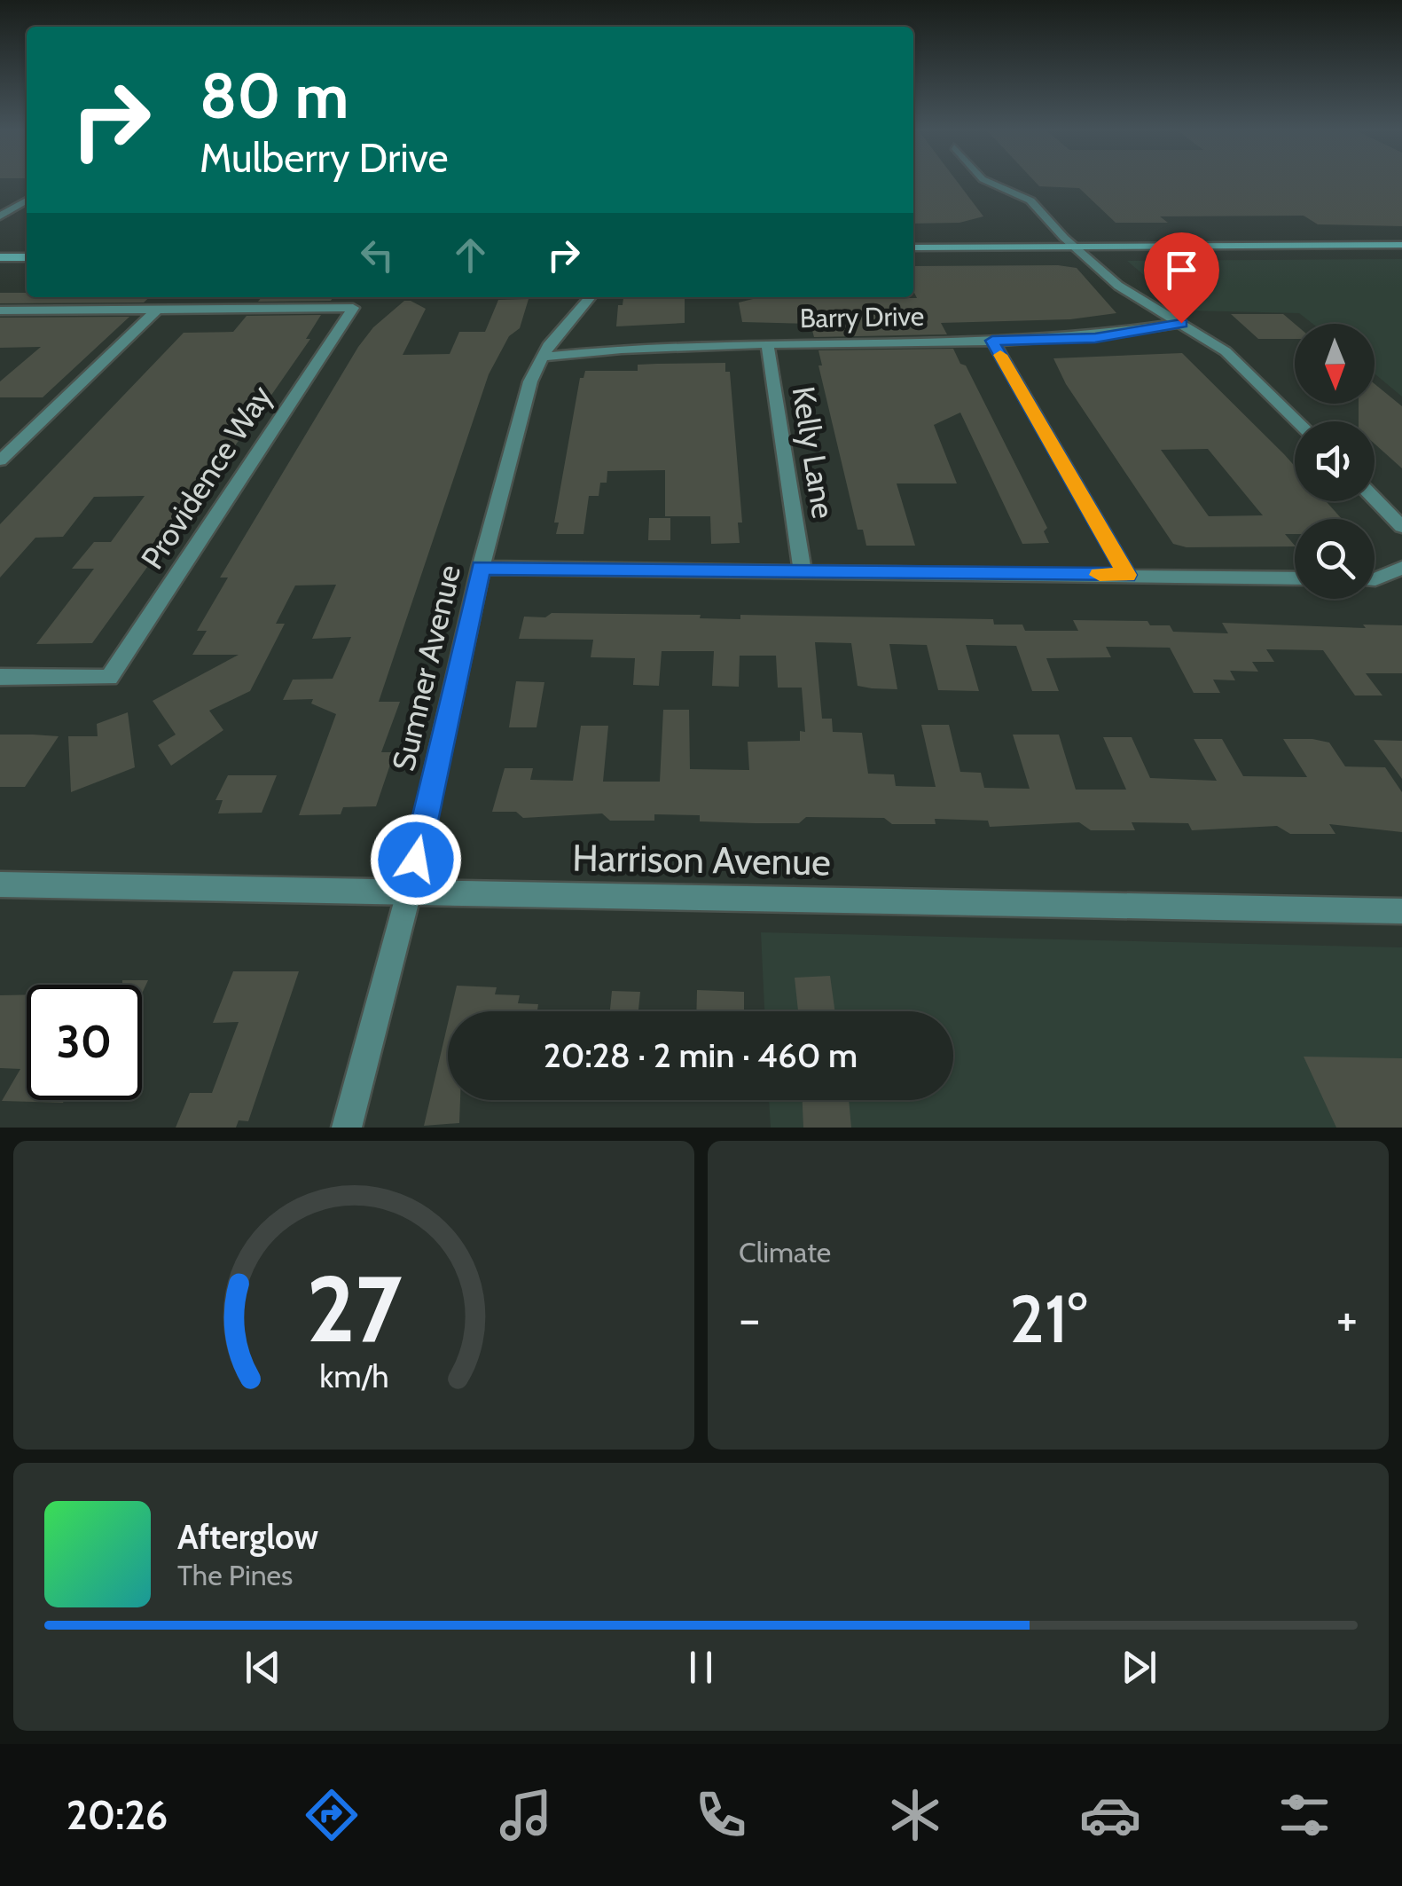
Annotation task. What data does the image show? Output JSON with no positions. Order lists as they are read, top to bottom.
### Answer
{
  "streets": {
    "street": [
      "Barry Drive",
      "Kelly Lane",
      "Providence Way",
      "Sumner Avenue",
      "Harrison Avenue"
    ]
  },
  "crossings": [
    ["Barry Drive", "Kelly Lane"],
    ["Barry Drive", "Sumner Avenue"],
    ["Sumner Avenue", "Harrison Avenue"]
  ],
  "north": "bottom",
  "page": {
    "turn": ["80 m", "Mulberry Drive"],
    "limit": "30",
    "trip": "20:28 · 2 min · 460 m",
    "tile": "Climate",
    "heat": ["−", "21°", "+"],
    "song": ["Afterglow", "The Pines"],
    "tabs": "20:26",
    "gauge": ["27", "km/h"]
  }
}
